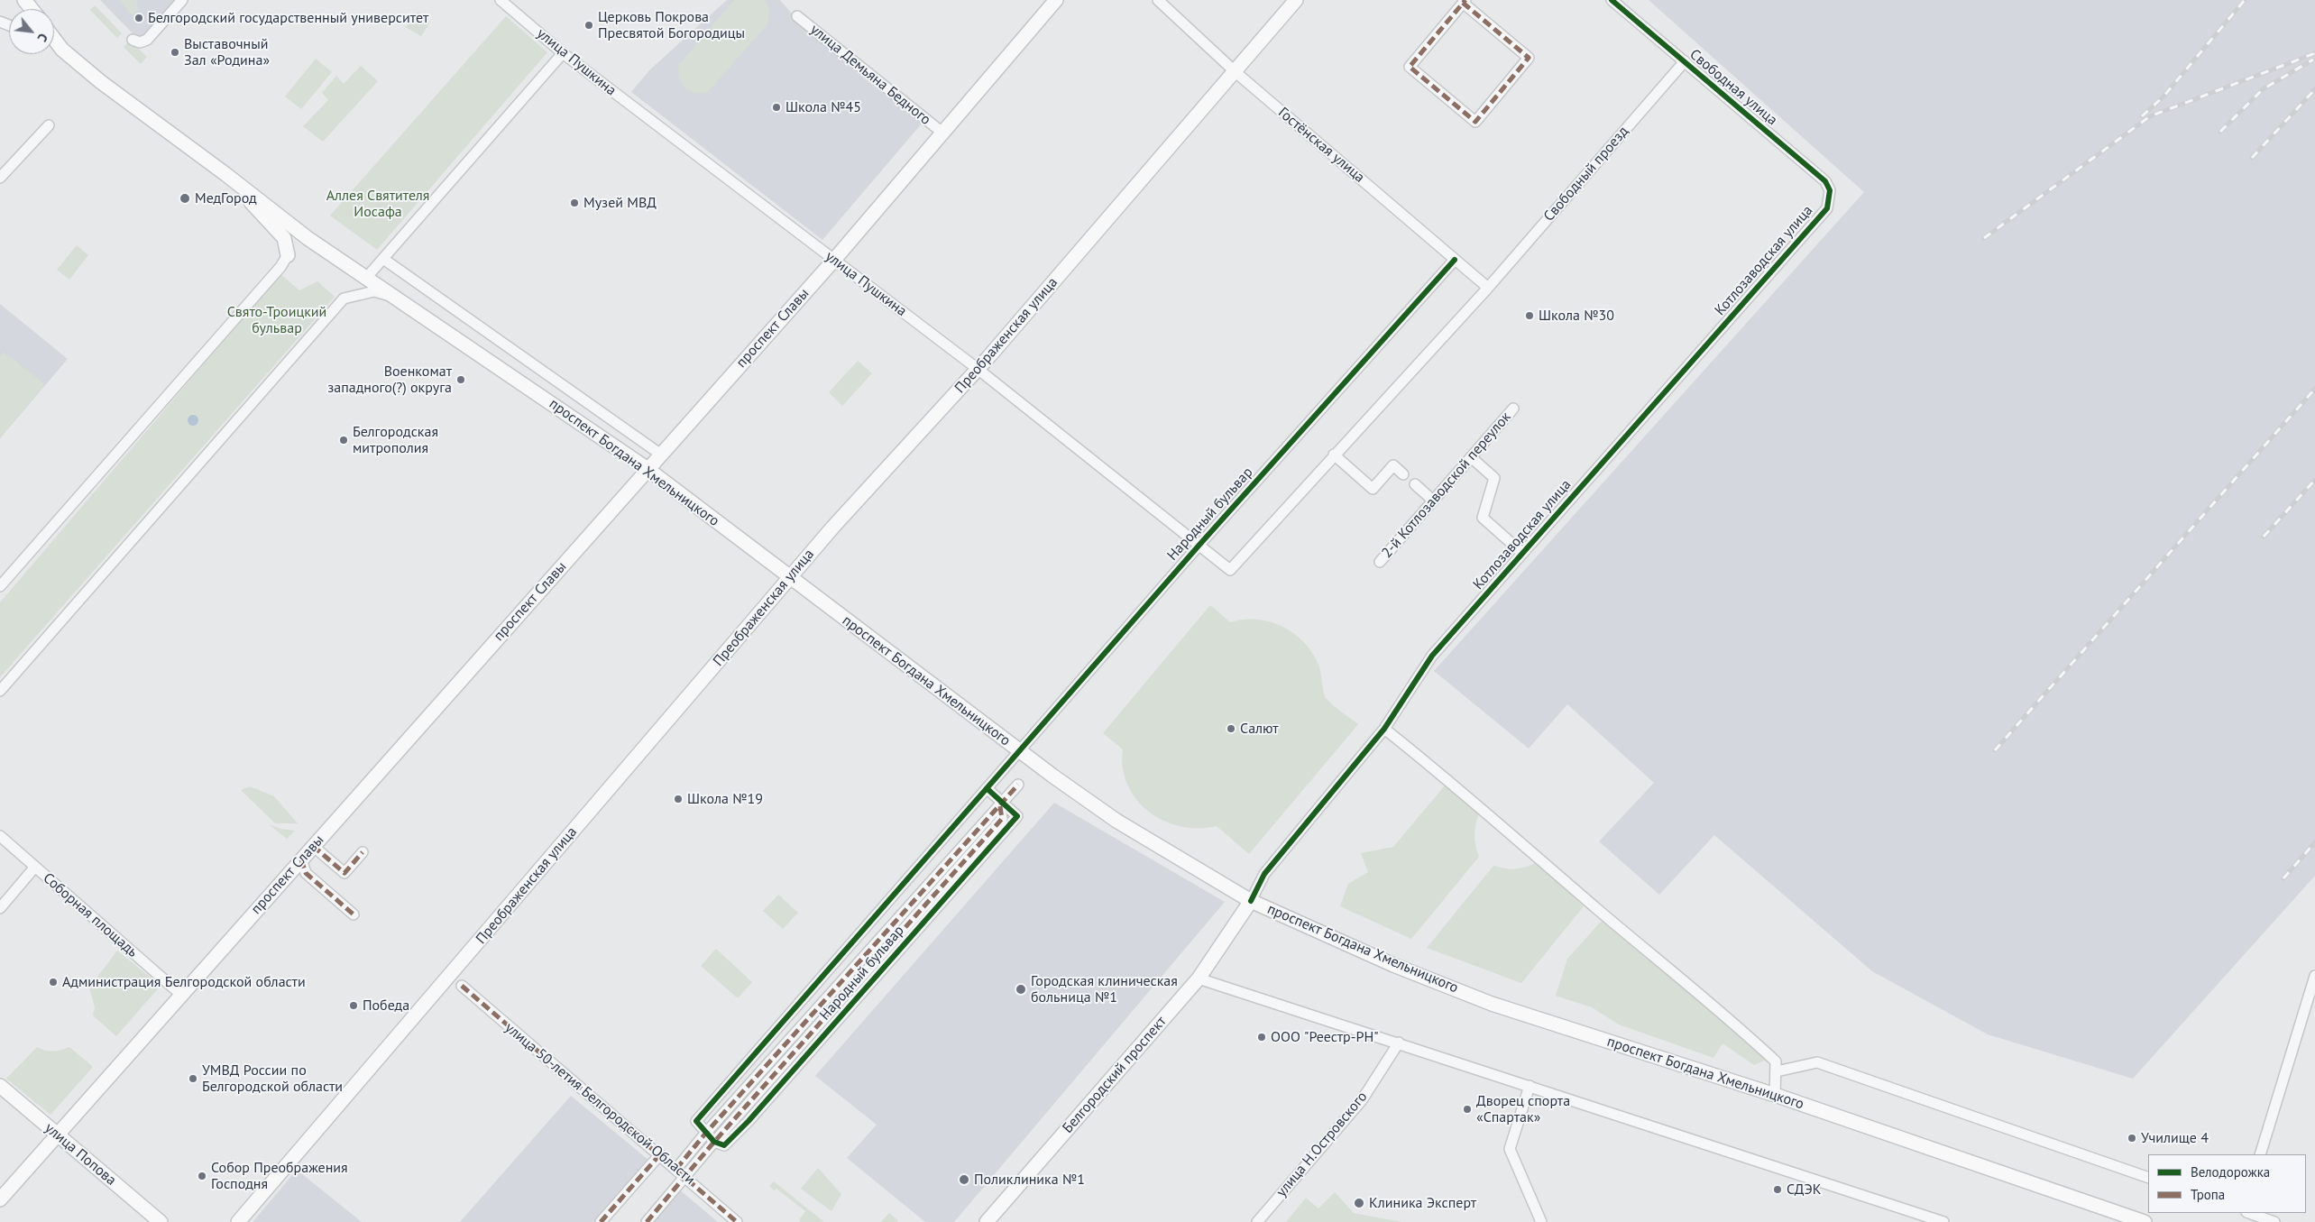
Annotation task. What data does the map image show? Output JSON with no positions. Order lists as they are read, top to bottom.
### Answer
{
  "streets": {
    "main road": [
      "проспект Славы",
      "Преображенская улица",
      "проспект Богдана Хмельницкого",
      "Белгородский проспект",
      "улица Попова"
    ],
    "street": [
      "улица Пушкина",
      "улица Демьяна Бедного",
      "Свободная улица",
      "Гостёнская улица",
      "Свободный проезд",
      "Котлозаводская улица",
      "2-й Котлозаводской переулок",
      "Народный бульвар",
      "Соборная площадь",
      "улица 50-летия Белгородской Области",
      "улица Н.Островского"
    ]
  },
  "crossings": [
    ["улица Пушкина", "проспект Славы"],
    ["улица Пушкина", "Преображенская улица"],
    ["улица Пушкина", "Народный бульвар"],
    ["улица Демьяна Бедного", "проспект Славы"],
    ["Свободная улица", "Свободный проезд"],
    ["Свободная улица", "Котлозаводская улица"],
    ["Гостёнская улица", "Свободный проезд"],
    ["Гостёнская улица", "Преображенская улица"],
    ["Гостёнская улица", "Народный бульвар"],
    ["Котлозаводская улица", "проспект Богдана Хмельницкого"],
    ["Котлозаводская улица", "Белгородский проспект"],
    ["проспект Славы", "проспект Богдана Хмельницкого"],
    ["проспект Славы", "Соборная площадь"],
    ["проспект Славы", "улица Попова"],
    ["Преображенская улица", "проспект Богдана Хмельницкого"],
    ["проспект Богдана Хмельницкого", "Народный бульвар"],
    ["проспект Богдана Хмельницкого", "Белгородский проспект"],
    ["Народный бульвар", "улица 50-летия Белгородской Области"]
  ],
  "parks": ["Аллея Святителя Иосафа", "Свято-Троицкий бульвар"],
  "places": [
    "Белгородский государственный университет",
    "Церковь Покрова Пресвятой Богородицы",
    "Выставочный Зал «Родина»",
    "Школа №45",
    "МедГород",
    "Музей МВД",
    "Школа №30",
    "Военкомат западного(?) округа",
    "Белгородская митрополия",
    "Салют",
    "Школа №19",
    "Администрация Белгородской области",
    "Городская клиническая больница №1",
    "Победа",
    "ООО \"Реестр-РН\"",
    "УМВД России по Белгородской области",
    "Дворец спорта «Спартак»",
    "Училище 4",
    "Собор Преображения Господня",
    "Поликлиника №1",
    "СДЭК",
    "Клиника Эксперт"
  ],
  "legend": ["Велодорожка", "Тропа"],
  "north": "bottom right"
}
